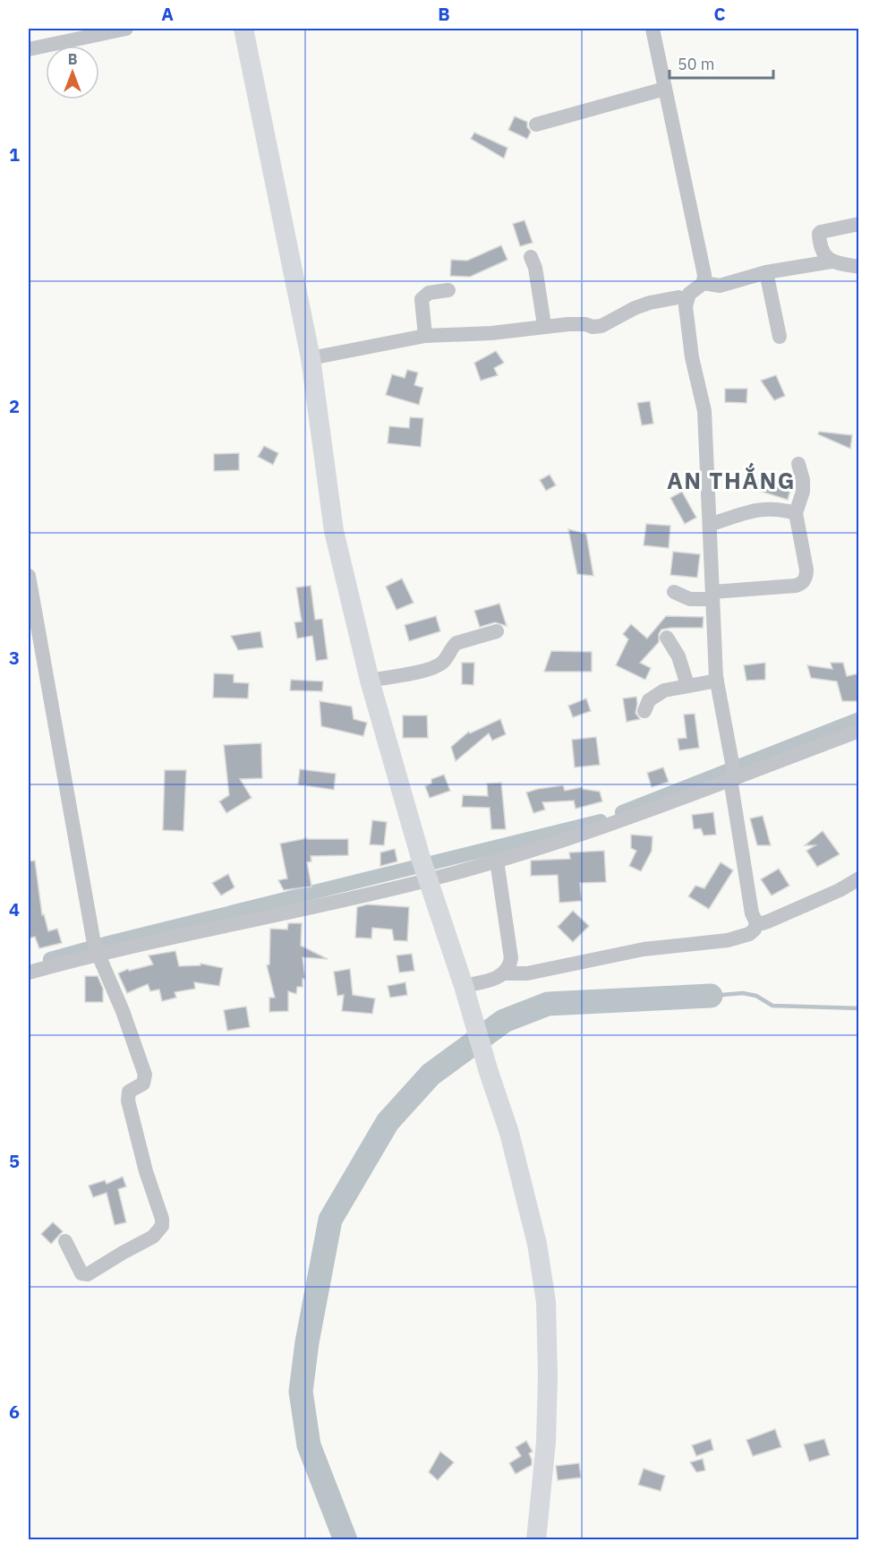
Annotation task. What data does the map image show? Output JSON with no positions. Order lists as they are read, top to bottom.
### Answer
{
  "districts": ["AN THẮNG"],
  "scale_bar": "50 m",
  "north": "top",
  "grid": {
    "columns": ["A", "B", "C"],
    "rows": [
      "1",
      "2",
      "3",
      "4",
      "5",
      "6"
    ]
  }
}
